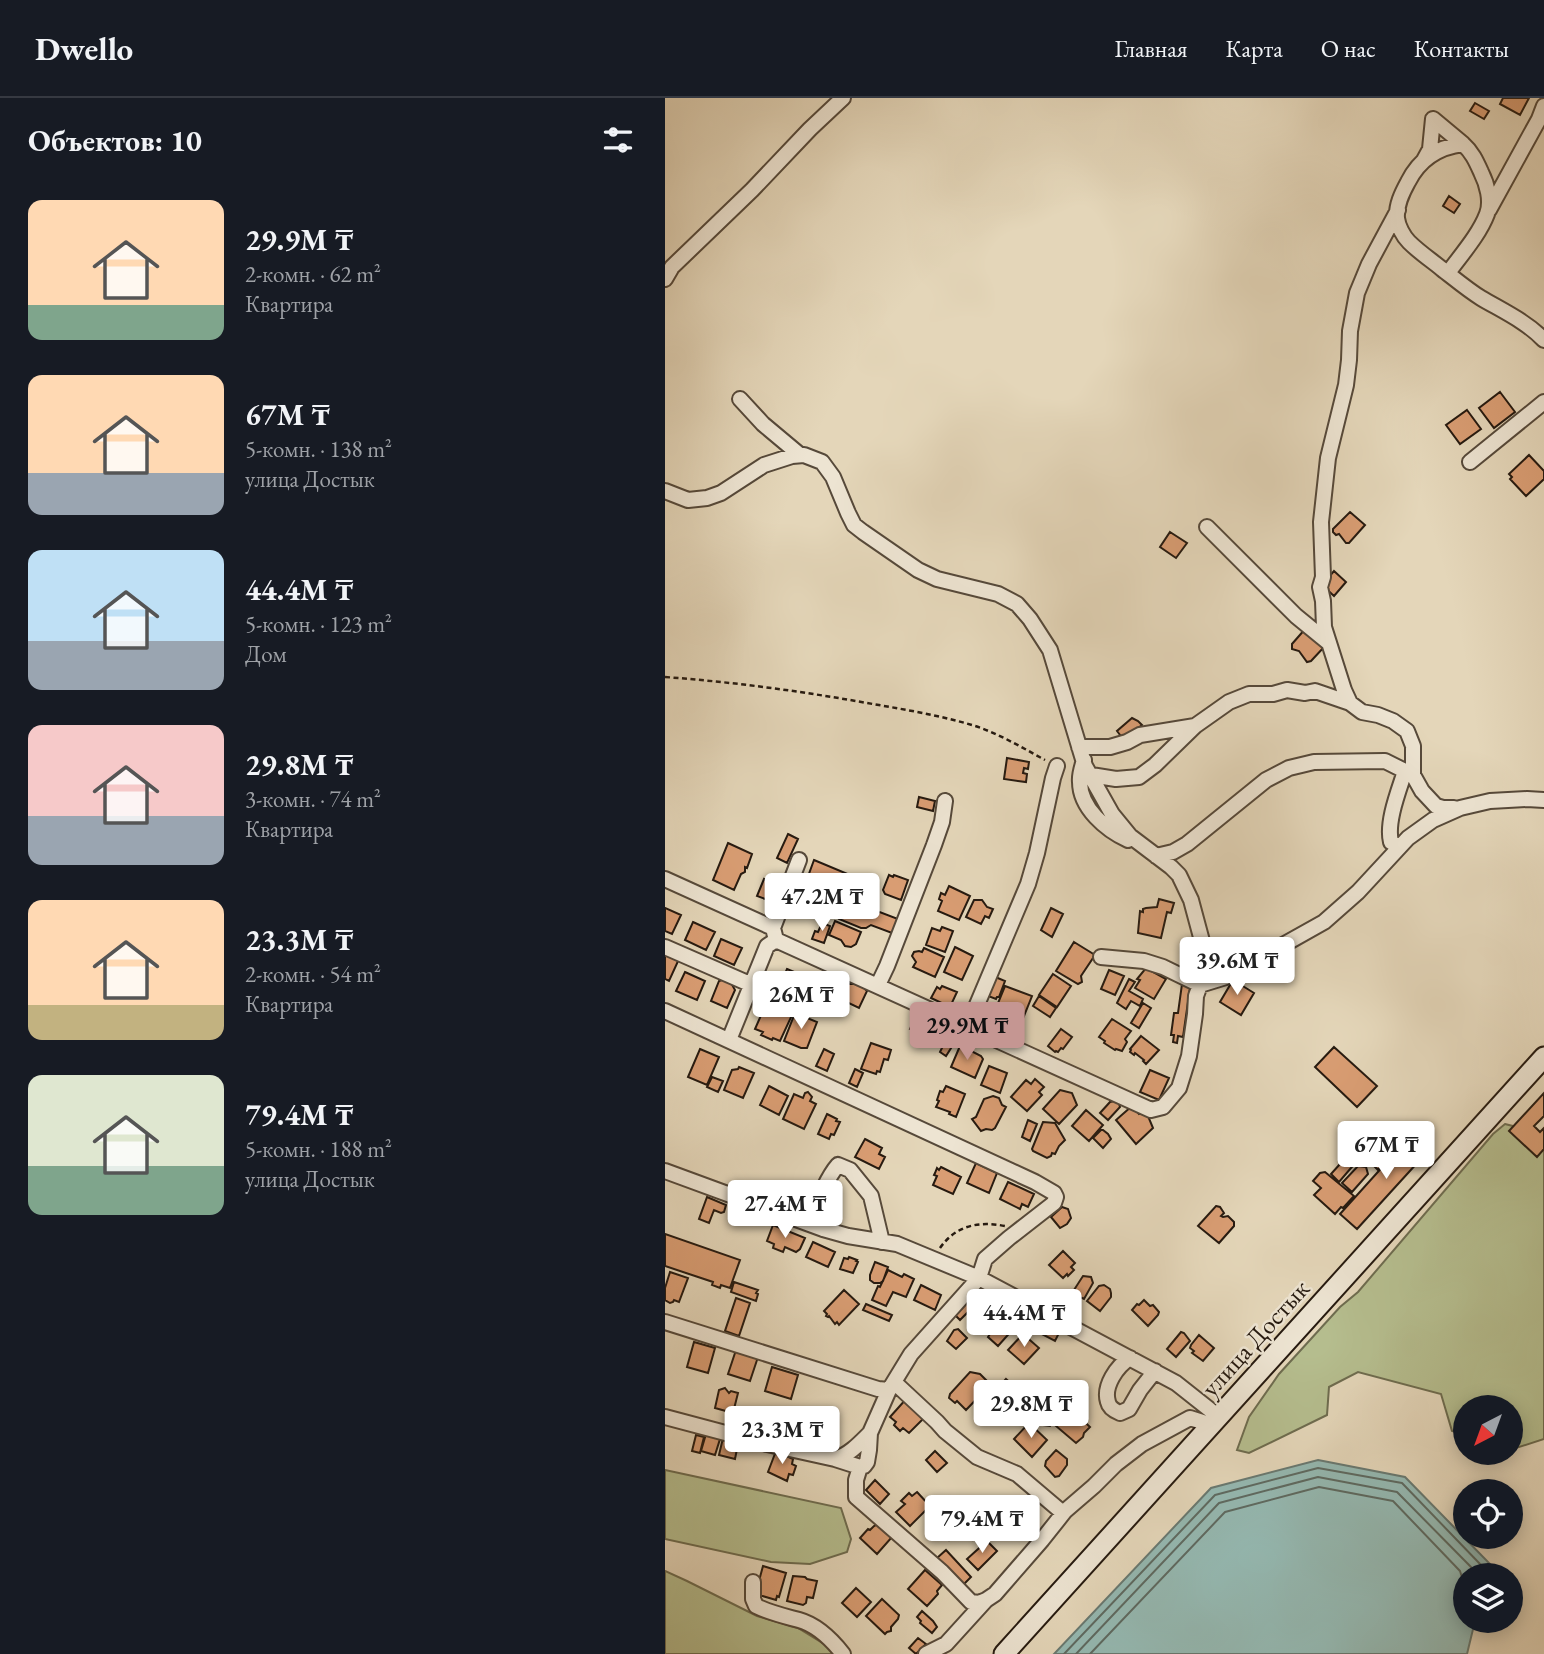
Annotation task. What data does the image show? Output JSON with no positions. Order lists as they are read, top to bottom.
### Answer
{
  "streets": {
    "main road": ["улица Достык"]
  },
  "north": "bottom left",
  "page": {
    "header": "Dwello",
    "nav": [
      "Главная",
      "Карта",
      "О нас",
      "Контакты"
    ],
    "heading": "Объектов: 10",
    "list": [
      {
        "name": "29.9M ₸",
        "note": "2-комн. · 62 m² · Квартира"
      },
      {
        "name": "67M ₸",
        "note": "5-комн. · 138 m² · улица Достык"
      },
      {
        "name": "44.4M ₸",
        "note": "5-комн. · 123 m² · Дом"
      },
      {
        "name": "29.8M ₸",
        "note": "3-комн. · 74 m² · Квартира"
      },
      {
        "name": "23.3M ₸",
        "note": "2-комн. · 54 m² · Квартира"
      },
      {
        "name": "79.4M ₸",
        "note": "5-комн. · 188 m² · улица Достык"
      }
    ],
    "price": [
      "47.2M ₸",
      "39.6M ₸",
      "26M ₸",
      "29.9M ₸",
      "67M ₸",
      "27.4M ₸",
      "44.4M ₸",
      "29.8M ₸",
      "23.3M ₸",
      "79.4M ₸"
    ]
  }
}
